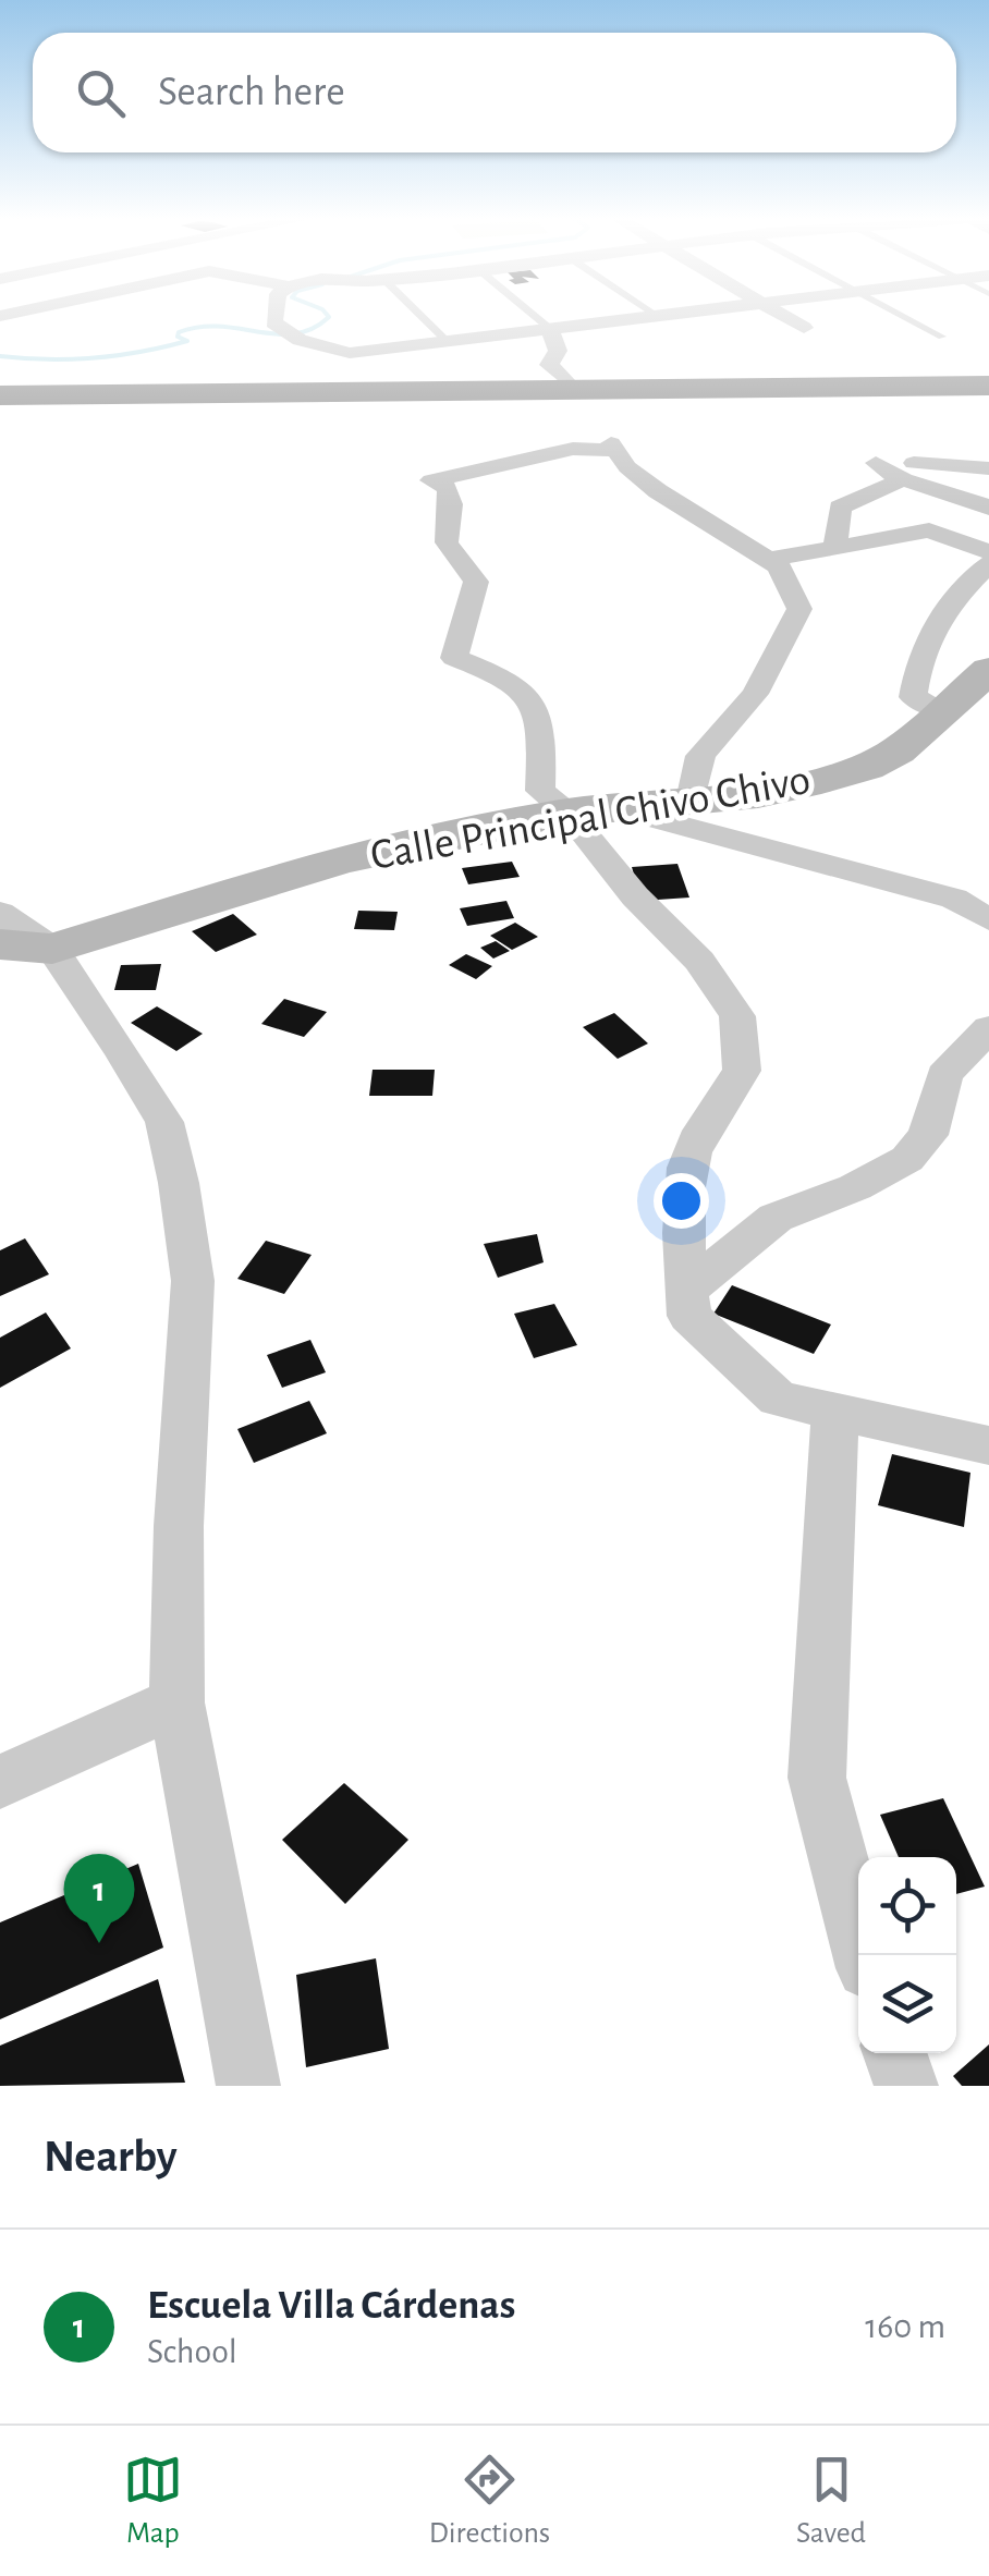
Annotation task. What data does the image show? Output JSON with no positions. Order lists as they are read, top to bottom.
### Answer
{
  "streets": {
    "street": ["Calle Principal Chivo Chivo"]
  },
  "page": {
    "search": "Search here",
    "pins": "1",
    "heading": "Nearby",
    "list": [
      {
        "mark": "1",
        "name": "Escuela Villa Cárdenas",
        "note": "School",
        "value": "160 m"
      }
    ],
    "nav": ["Map", "Directions", "Saved"]
  }
}
